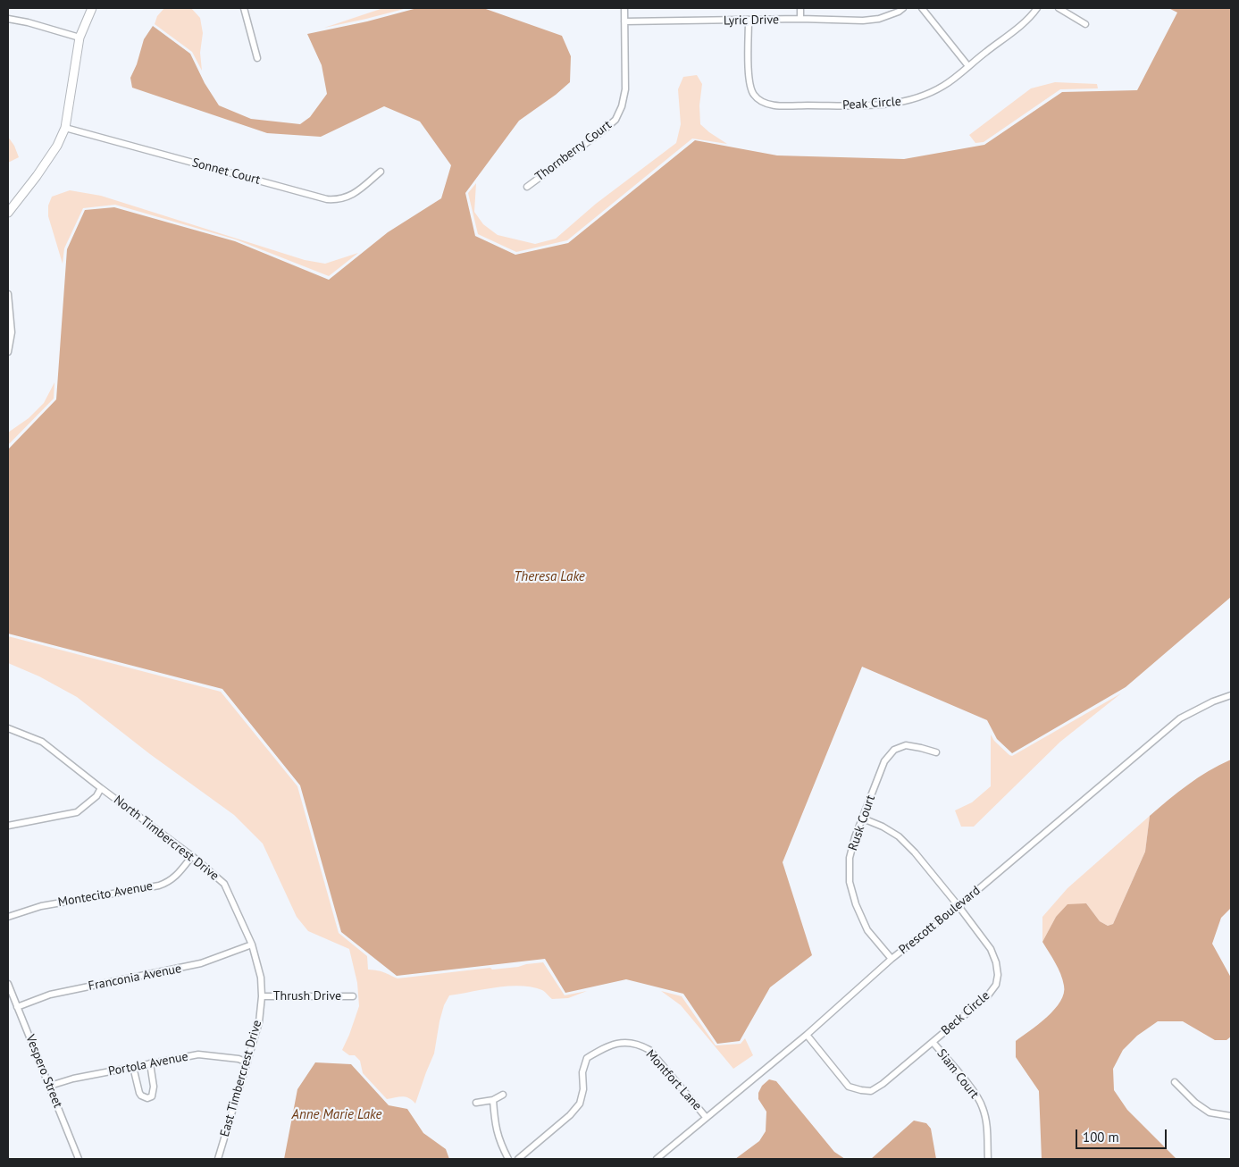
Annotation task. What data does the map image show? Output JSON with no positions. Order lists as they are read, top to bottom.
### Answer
{
  "streets": {
    "street": [
      "Lyric Drive",
      "Peak Circle",
      "Thornberry Court",
      "Sonnet Court",
      "Rusk Court",
      "North Timbercrest Drive",
      "Montecito Avenue",
      "Prescott Boulevard",
      "Franconia Avenue",
      "Thrush Drive",
      "Beck Circle",
      "Portola Avenue",
      "Vespero Street",
      "Siam Court",
      "East Timbercrest Drive",
      "Montfort Lane"
    ]
  },
  "crossings": [
    ["Lyric Drive", "Peak Circle"],
    ["Lyric Drive", "Thornberry Court"],
    ["Rusk Court", "Prescott Boulevard"],
    ["Rusk Court", "Beck Circle"],
    ["North Timbercrest Drive", "Montecito Avenue"],
    ["North Timbercrest Drive", "Franconia Avenue"],
    ["North Timbercrest Drive", "Thrush Drive"],
    ["North Timbercrest Drive", "East Timbercrest Drive"],
    ["Prescott Boulevard", "Beck Circle"],
    ["Prescott Boulevard", "Montfort Lane"],
    ["Franconia Avenue", "Vespero Street"],
    ["Thrush Drive", "East Timbercrest Drive"],
    ["Beck Circle", "Siam Court"],
    ["Portola Avenue", "Vespero Street"],
    ["Portola Avenue", "East Timbercrest Drive"]
  ],
  "water": ["Theresa Lake", "Anne Marie Lake"],
  "scale_bar": "100 m"
}
